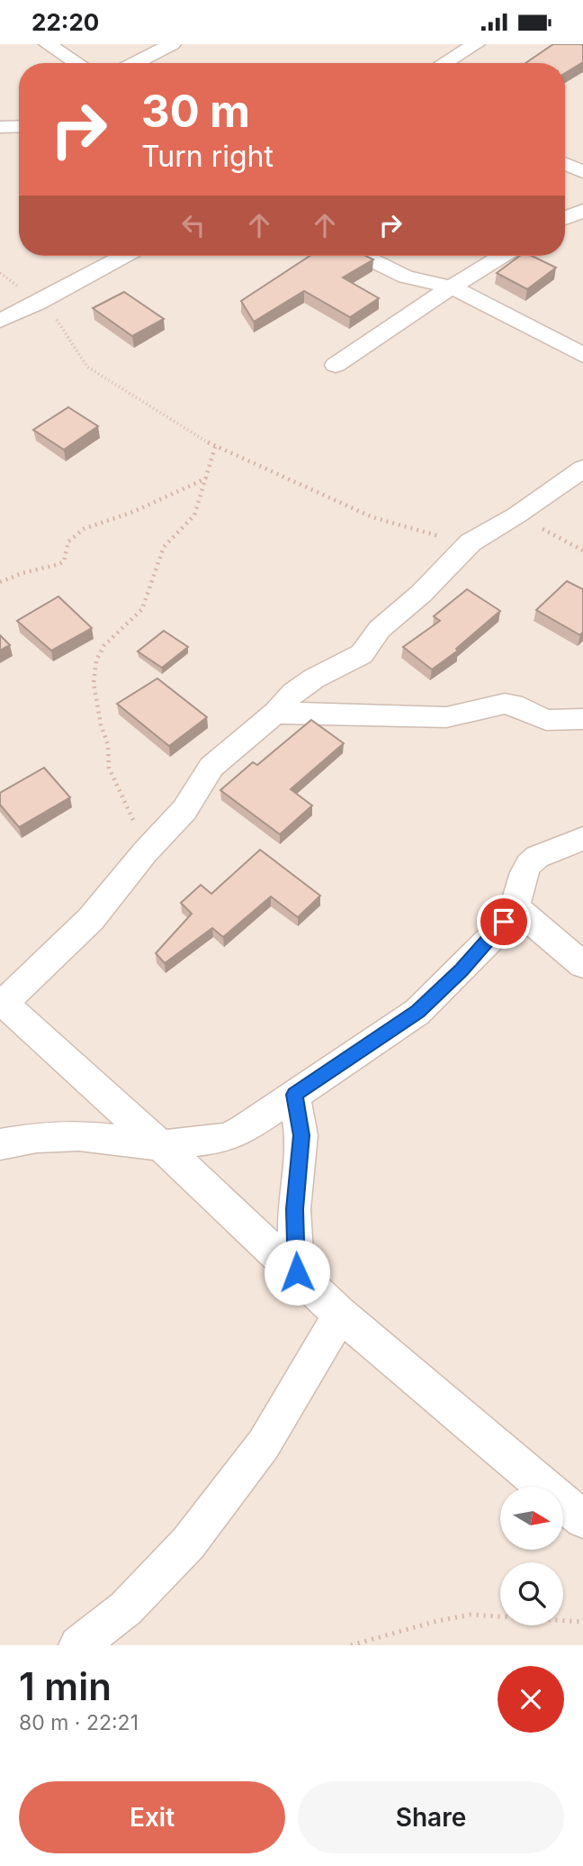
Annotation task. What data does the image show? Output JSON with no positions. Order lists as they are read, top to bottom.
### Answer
{
  "north": "right",
  "page": {
    "status": "22:20",
    "turn": ["30 m", "Turn right"],
    "heading": ["1 min", "80 m · 22:21"],
    "buttons": ["Exit", "Share"]
  }
}
